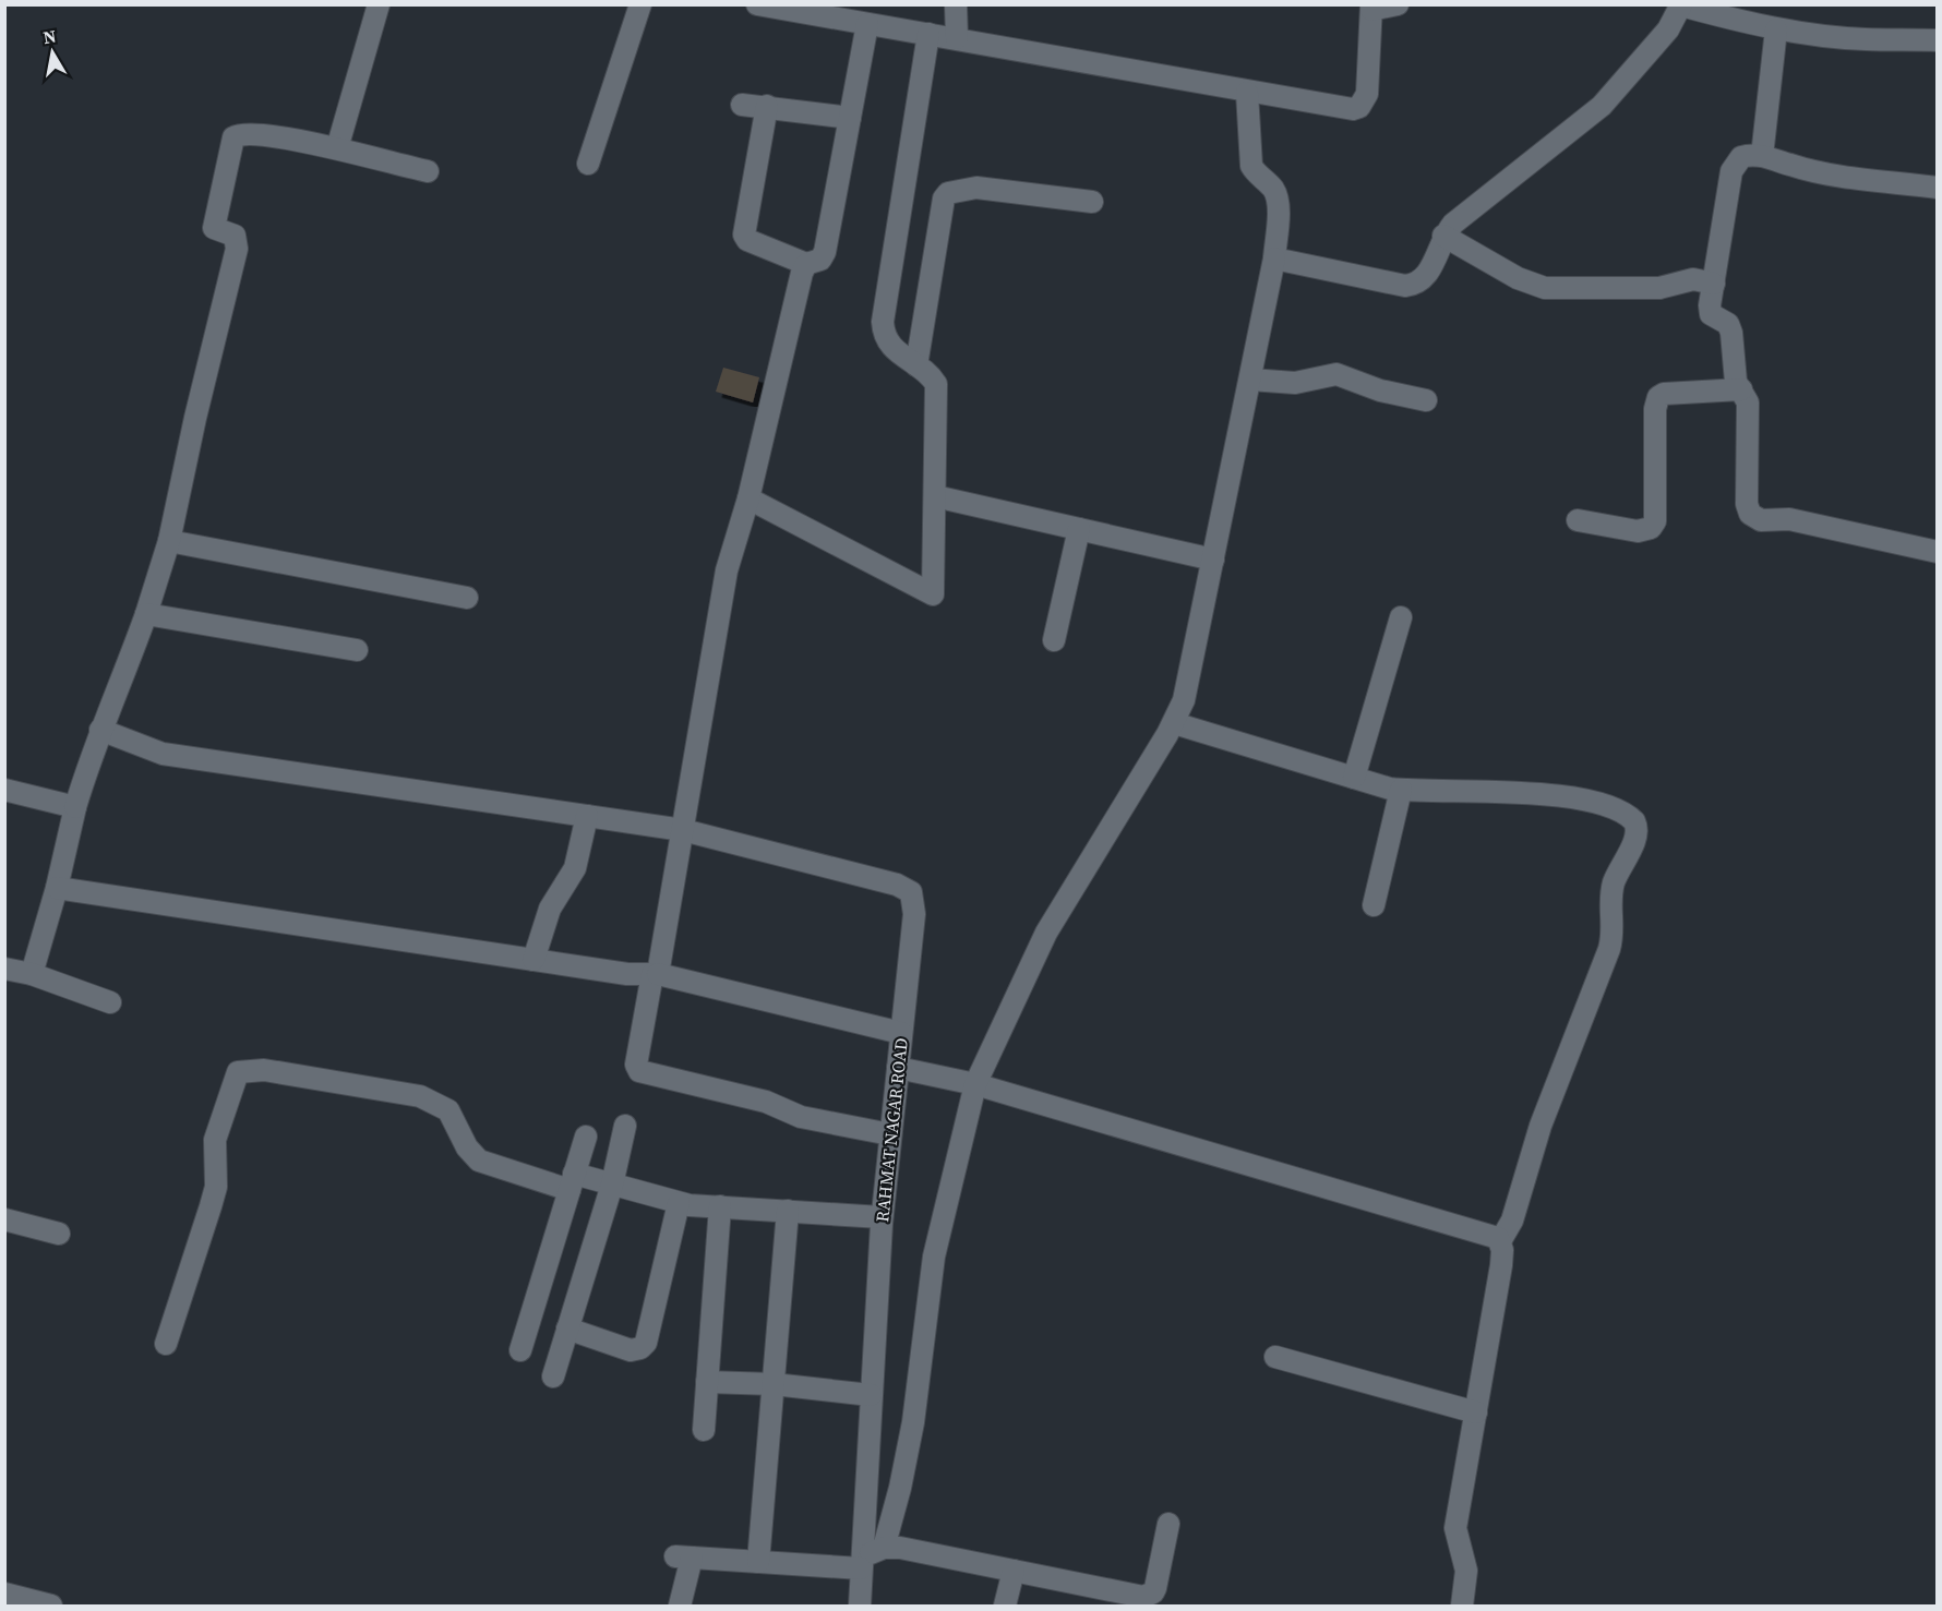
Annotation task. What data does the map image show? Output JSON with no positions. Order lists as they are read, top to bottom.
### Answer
{
  "streets": {
    "street": ["RAHMAT NAGAR ROAD"]
  },
  "north": "top"
}
